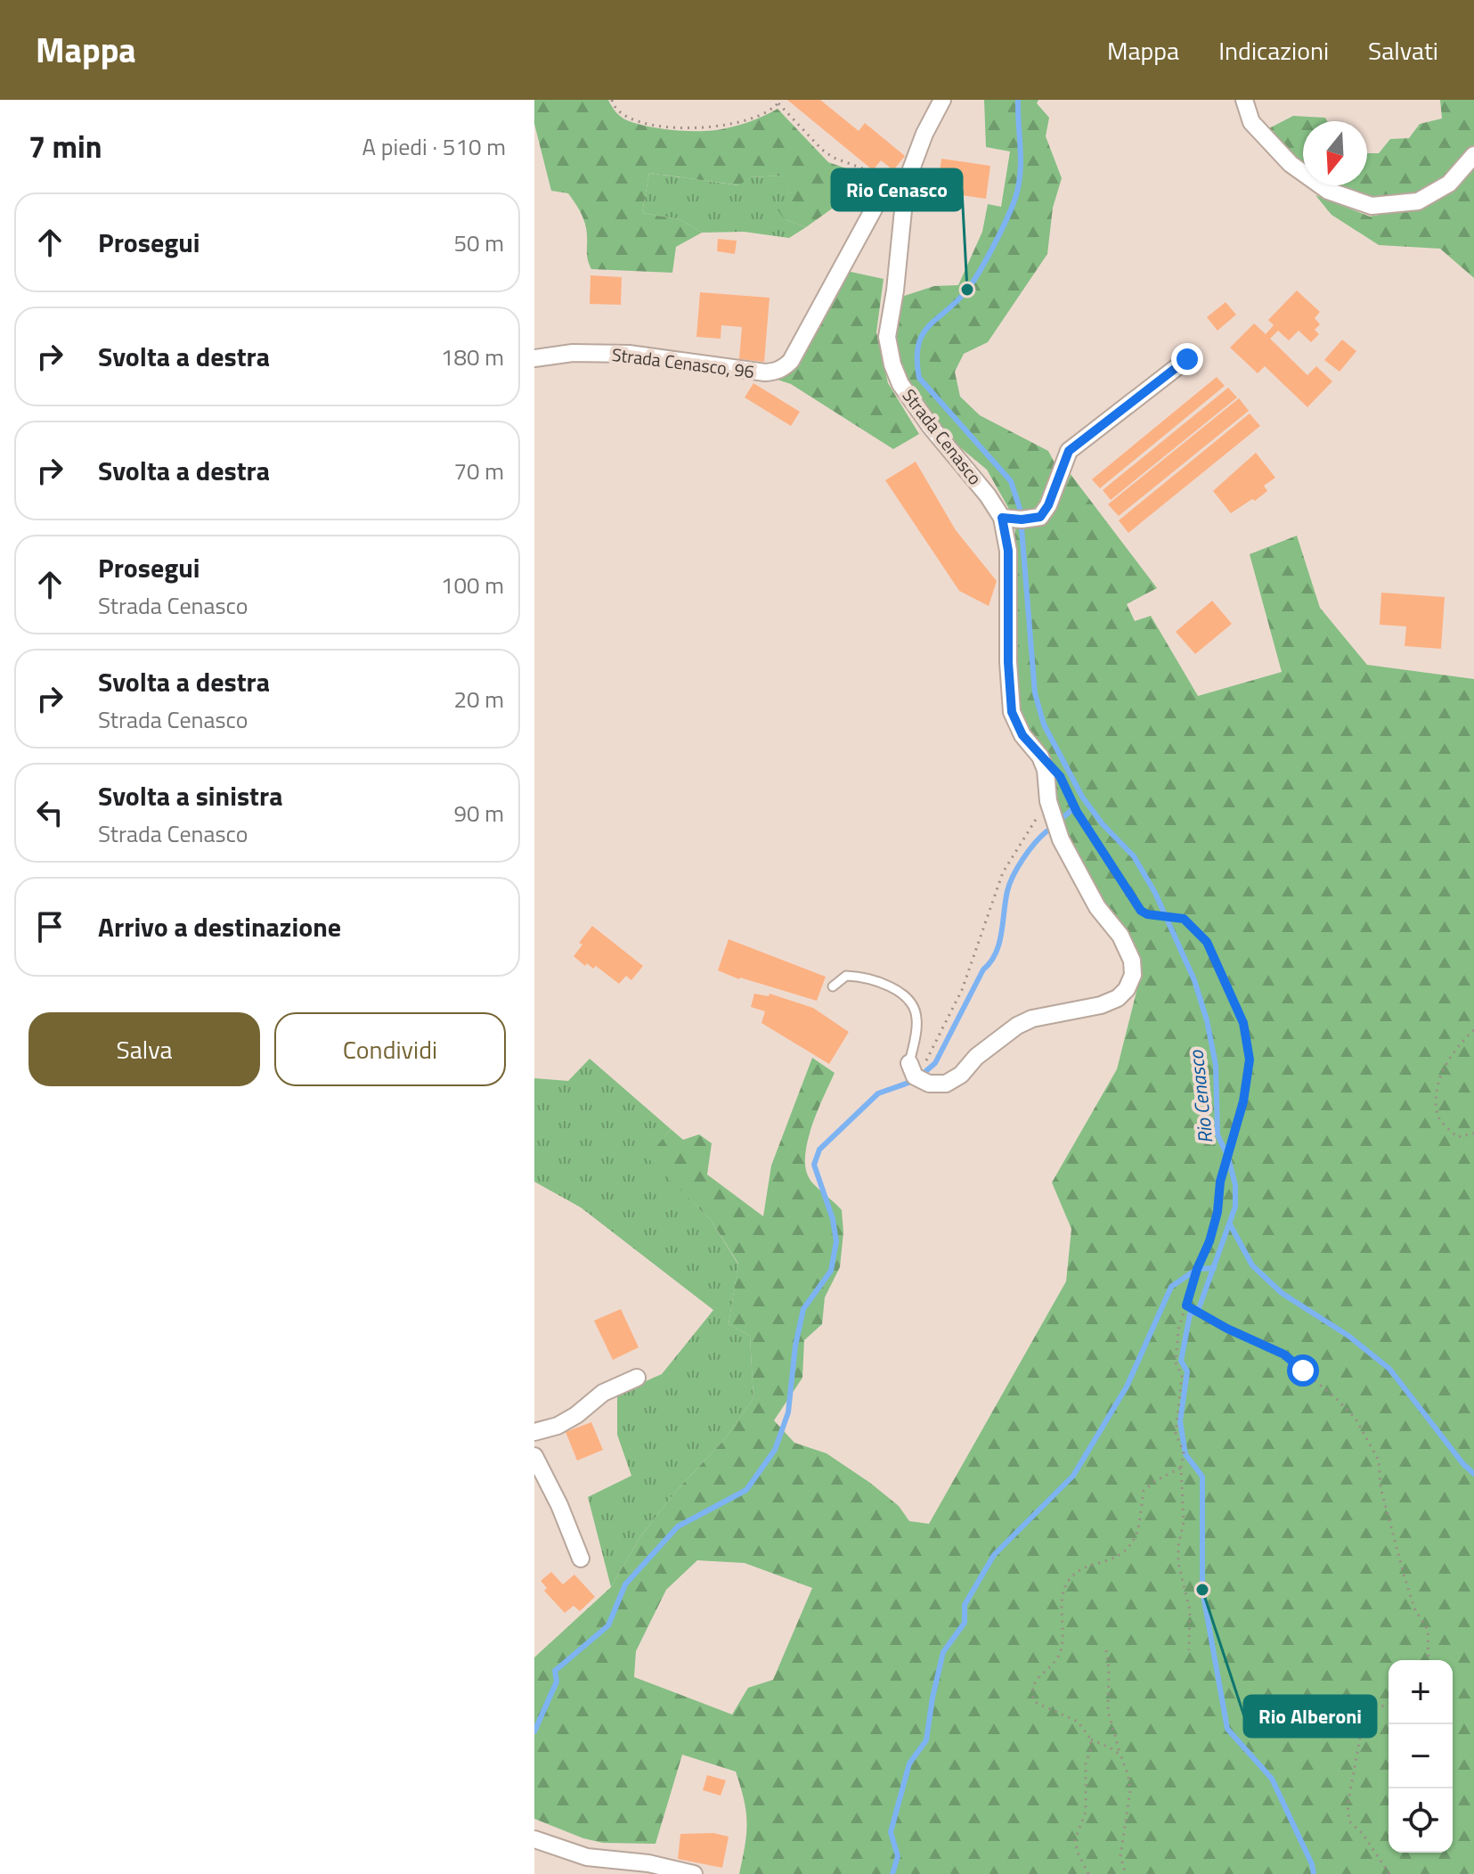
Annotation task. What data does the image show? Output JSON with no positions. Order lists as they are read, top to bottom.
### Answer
{
  "streets": {
    "street": ["Strada Cenasco, 96", "Strada Cenasco"]
  },
  "crossings": [
    ["Strada Cenasco, 96", "Strada Cenasco"]
  ],
  "water": ["Rio Cenasco"],
  "places": ["Rio Cenasco", "Rio Alberoni"],
  "north": "bottom",
  "page": {
    "header": "Mappa",
    "nav": ["Mappa", "Indicazioni", "Salvati"],
    "heading": ["7 min", "A piedi · 510 m"],
    "list": [
      ["Prosegui", "50 m"],
      ["Svolta a destra", "180 m"],
      ["Svolta a destra", "70 m"],
      ["Prosegui", "Strada Cenasco", "100 m"],
      ["Svolta a destra", "Strada Cenasco", "20 m"],
      ["Svolta a sinistra", "Strada Cenasco", "90 m"],
      "Arrivo a destinazione"
    ],
    "buttons": ["Salva", "Condividi"],
    "map_buttons": ["+", "−"]
  }
}
